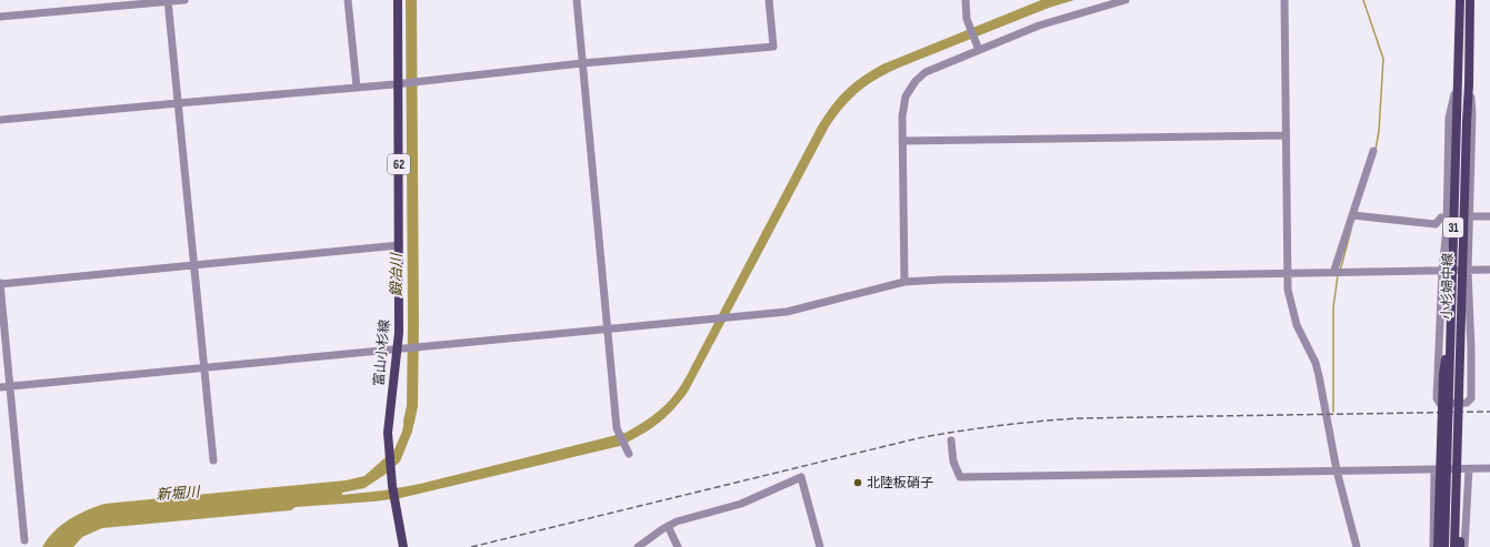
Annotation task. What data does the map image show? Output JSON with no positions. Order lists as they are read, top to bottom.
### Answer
{
  "streets": {
    "main road": [
      "62",
      "31",
      "小杉婦中線",
      "富山小杉線"
    ]
  },
  "crossings": [
    ["31", "小杉婦中線"]
  ],
  "water": ["鍛冶川", "新堀川"],
  "places": ["北陸板硝子"]
}
